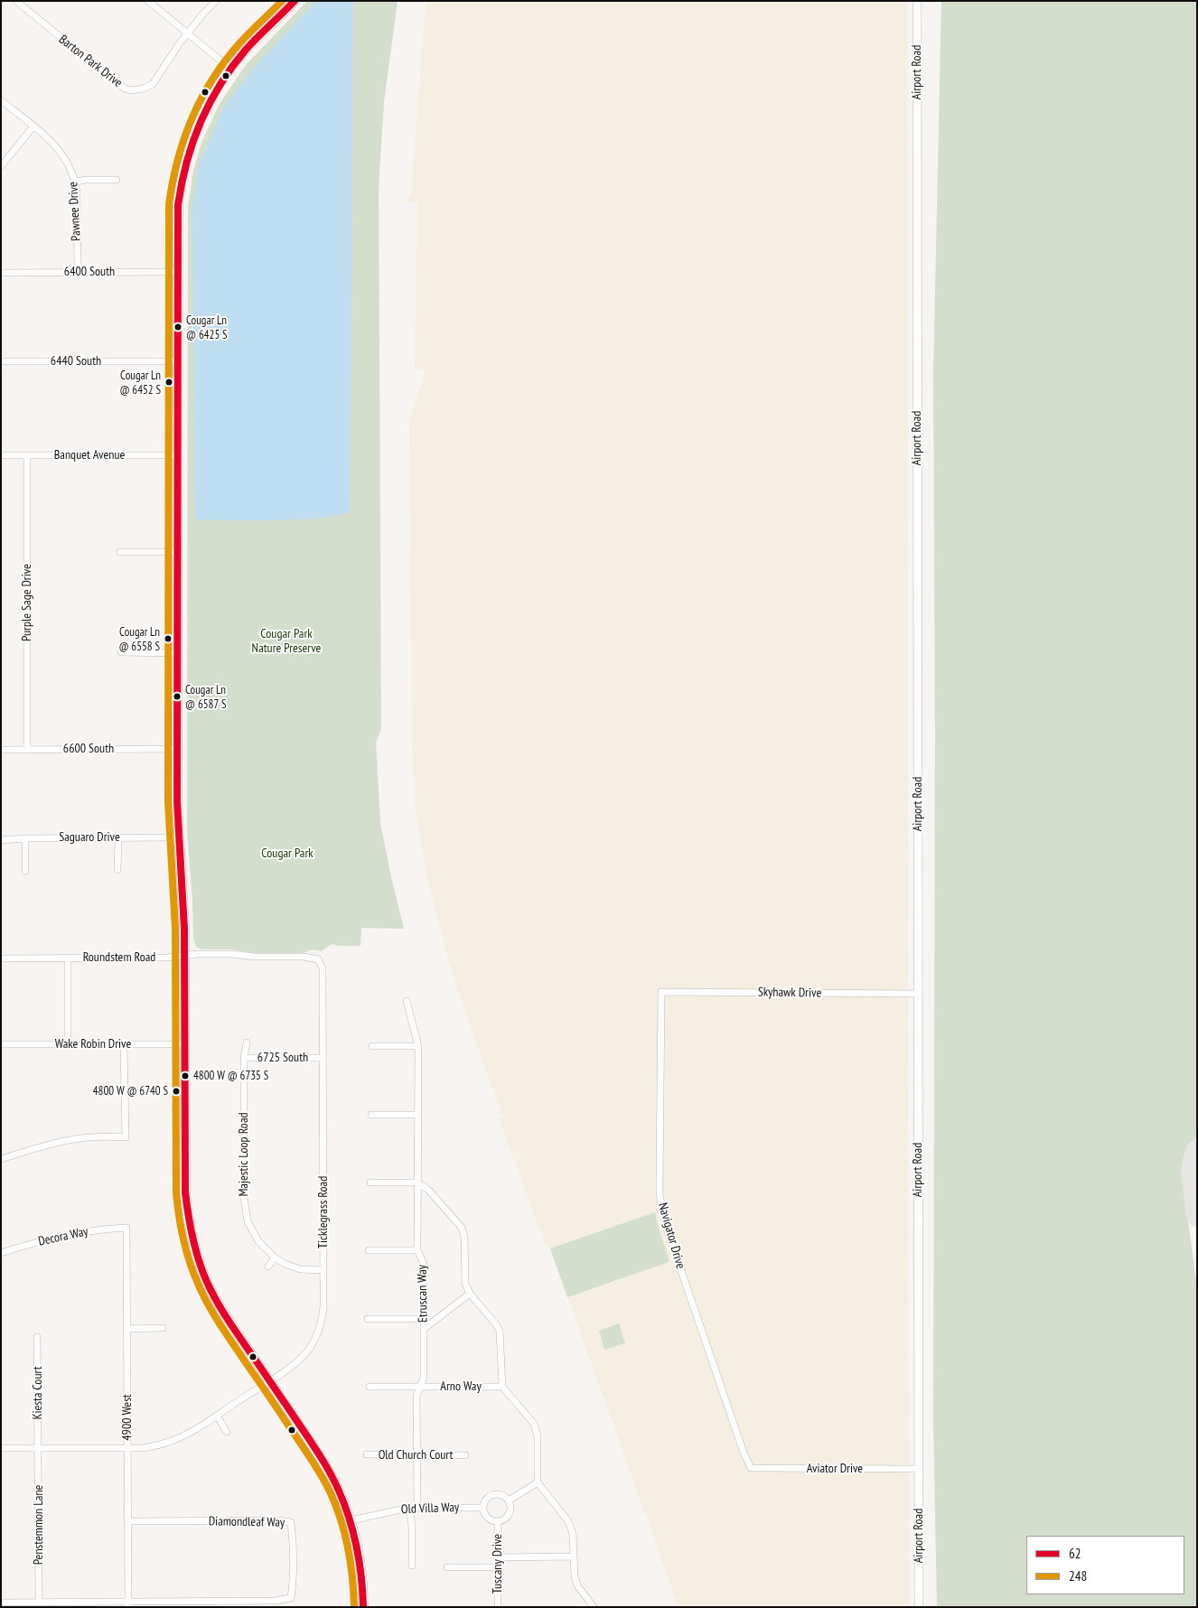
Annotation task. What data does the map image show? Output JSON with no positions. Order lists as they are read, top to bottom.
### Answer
{
  "streets": {
    "street": [
      "Barton Park Drive",
      "Airport Road",
      "Pawnee Drive",
      "6400 South",
      "6440 South",
      "Banquet Avenue",
      "Purple Sage Drive",
      "6600 South",
      "Saguaro Drive",
      "Roundstem Road",
      "Skyhawk Drive",
      "Wake Robin Drive",
      "6725 South",
      "Majestic Loop Road",
      "Ticklegrass Road",
      "Navigator Drive",
      "Decora Way",
      "Etruscan Way",
      "Arno Way",
      "Kiesta Court",
      "4900 West",
      "Old Church Court",
      "Aviator Drive",
      "Old Villa Way",
      "Diamondleaf Way",
      "Penstemmon Lane",
      "Tuscany Drive"
    ]
  },
  "crossings": [
    ["Airport Road", "Skyhawk Drive"],
    ["Airport Road", "Aviator Drive"],
    ["Pawnee Drive", "6400 South"],
    ["Banquet Avenue", "Purple Sage Drive"],
    ["Purple Sage Drive", "6600 South"],
    ["Roundstem Road", "Ticklegrass Road"],
    ["Skyhawk Drive", "Navigator Drive"],
    ["6725 South", "Majestic Loop Road"],
    ["6725 South", "Ticklegrass Road"],
    ["Majestic Loop Road", "Ticklegrass Road"],
    ["Ticklegrass Road", "Kiesta Court"],
    ["Ticklegrass Road", "4900 West"],
    ["Ticklegrass Road", "Penstemmon Lane"],
    ["Navigator Drive", "Aviator Drive"],
    ["Decora Way", "4900 West"],
    ["Etruscan Way", "Arno Way"],
    ["Etruscan Way", "Old Church Court"],
    ["Etruscan Way", "Old Villa Way"],
    ["Kiesta Court", "Penstemmon Lane"],
    ["4900 West", "Diamondleaf Way"],
    ["Old Villa Way", "Tuscany Drive"]
  ],
  "parks": ["Cougar Park Nature Preserve", "Cougar Park"],
  "places": [
    "Cougar Ln @ 6425 S",
    "Cougar Ln @ 6452 S",
    "Cougar Ln @ 6558 S",
    "Cougar Ln @ 6587 S",
    "4800 W @ 6735 S",
    "4800 W @ 6740 S"
  ],
  "lines": ["transit line 62", "transit line 248"],
  "legend": ["62", "248"]
}
